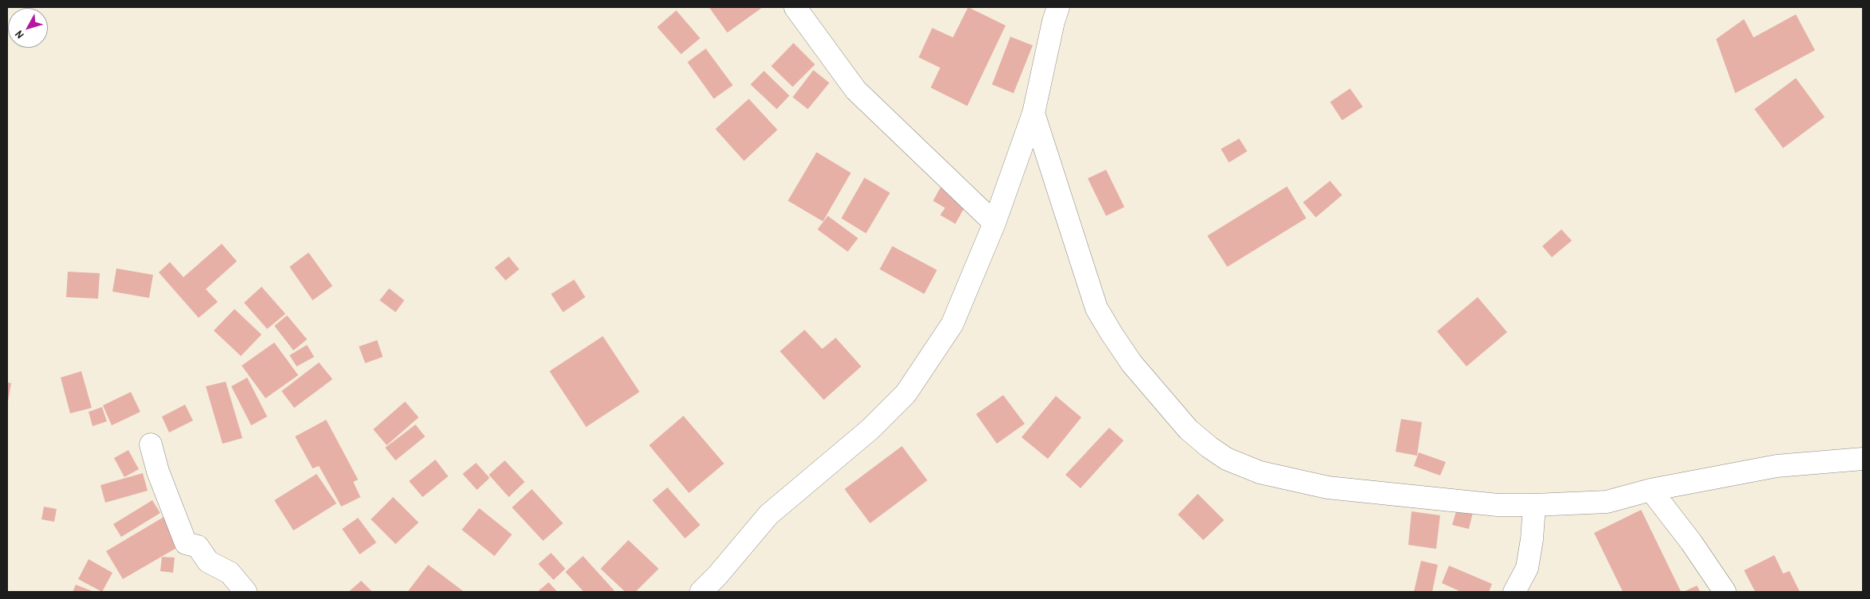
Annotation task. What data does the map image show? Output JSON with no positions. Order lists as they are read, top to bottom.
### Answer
{
  "north": "bottom left"
}
